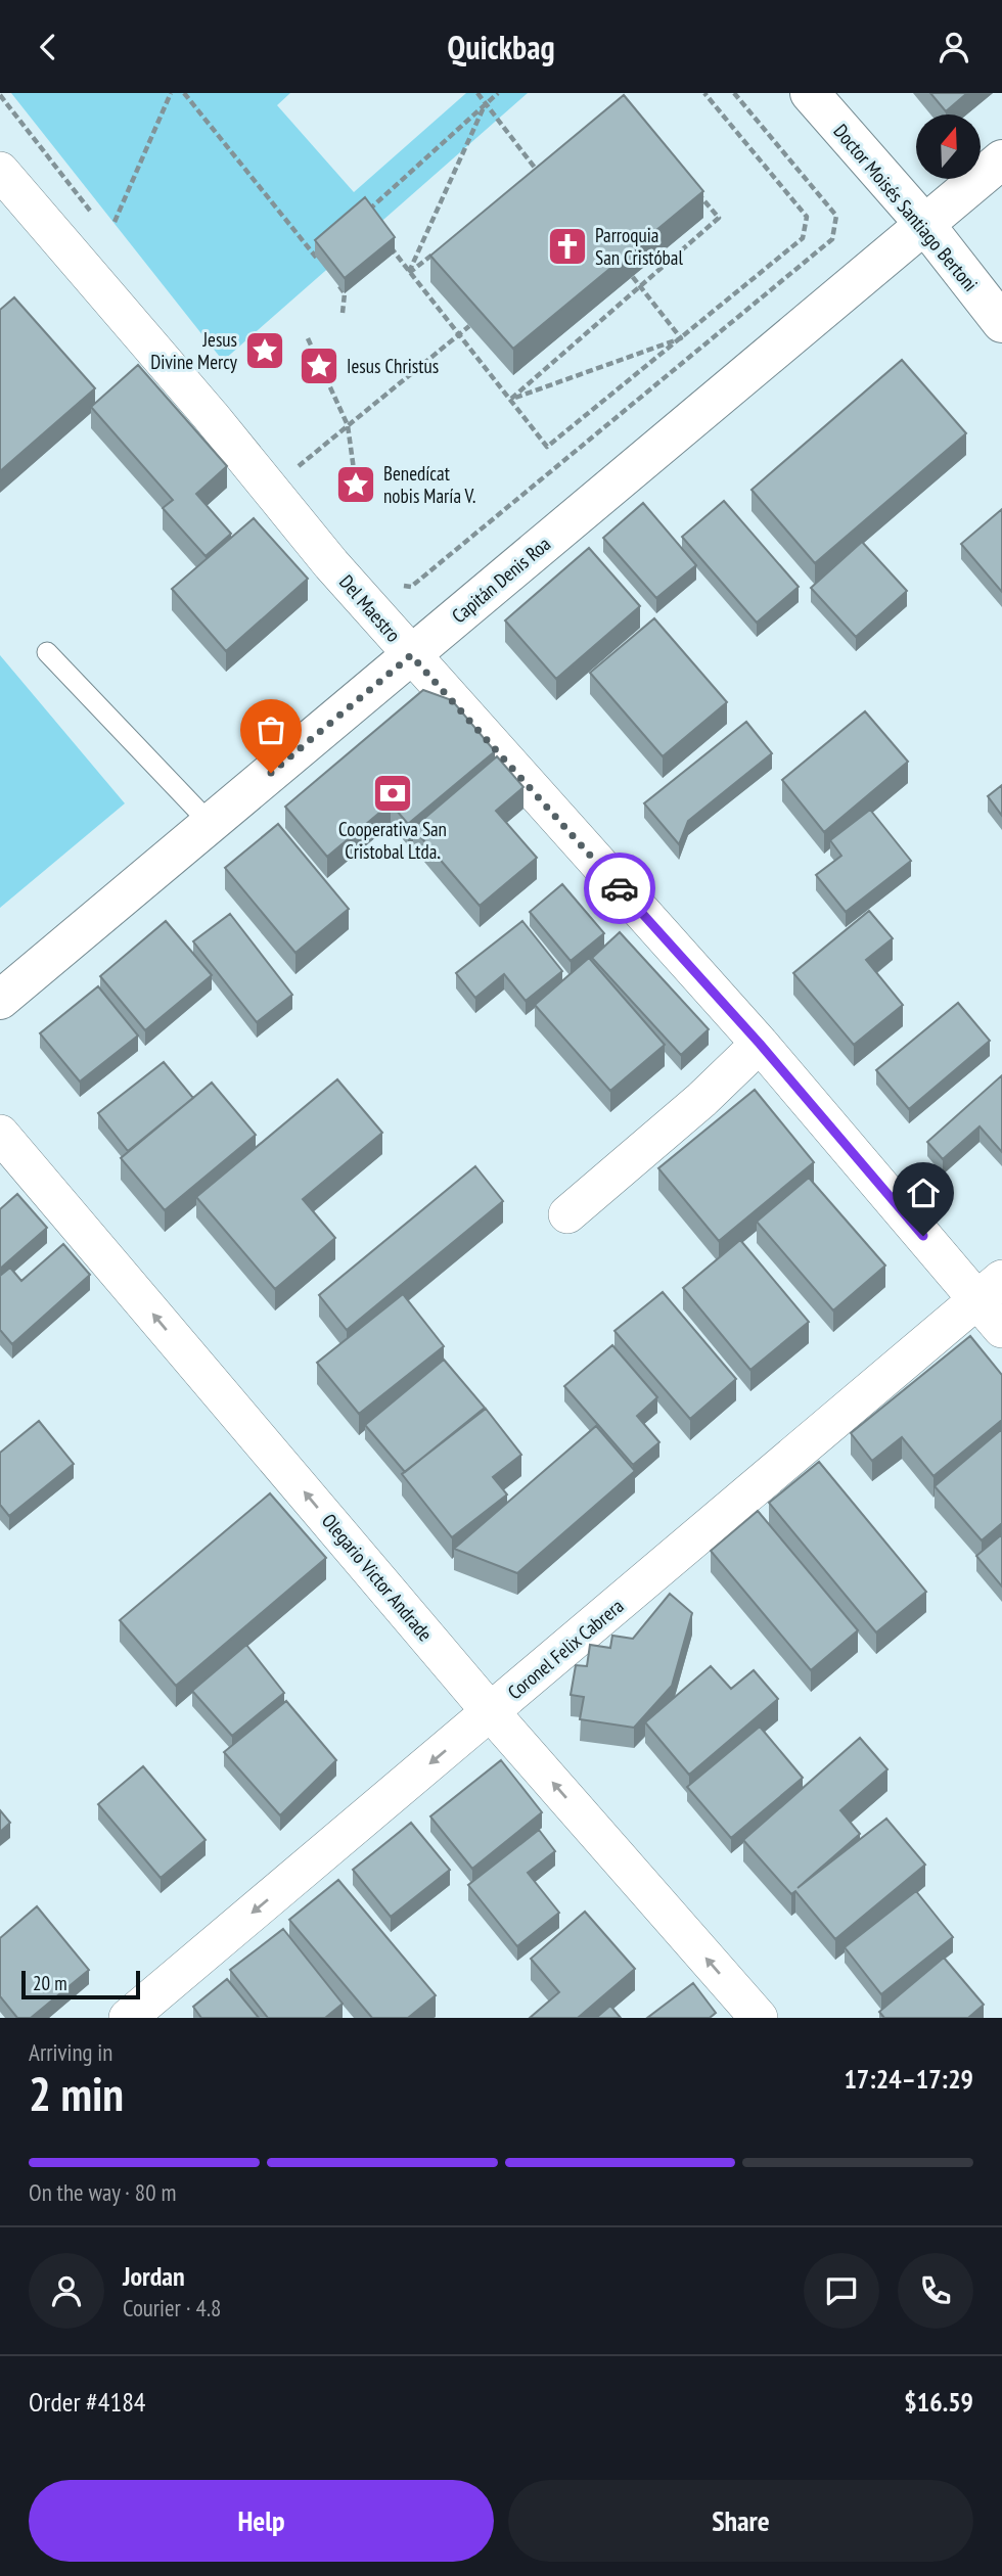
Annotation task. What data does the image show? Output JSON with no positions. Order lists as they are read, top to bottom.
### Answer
{
  "streets": {
    "main road": ["Doctor Moisés Santiago Bertoni", "Capitán Denis Roa"],
    "street": ["Del Maestro", "Olegario Victor Andrade", "Coronel Felix Cabrera"]
  },
  "crossings": [
    ["Doctor Moisés Santiago Bertoni", "Capitán Denis Roa"],
    ["Capitán Denis Roa", "Del Maestro"],
    ["Del Maestro", "Coronel Felix Cabrera"],
    ["Olegario Victor Andrade", "Coronel Felix Cabrera"]
  ],
  "one_way": ["Olegario Victor Andrade", "Coronel Felix Cabrera"],
  "places": {
    "church": ["Parroquia San Cristóbal"],
    "place": ["Jesus Divine Mercy", "Iesus Christus", "Benedícat nobis María V."],
    "bank": ["Cooperativa San Cristobal Ltda."]
  },
  "scale_bar": "20 m",
  "north": "top",
  "page": {
    "header": "Quickbag",
    "scale": "20 m",
    "heading": ["2 min", "Arriving in", "17:24–17:29"],
    "panel": [
      "Jordan",
      "Courier · 4.8",
      "Order #4184",
      "$16.59"
    ],
    "bar": "On the way · 80 m",
    "buttons": ["Help", "Share"]
  }
}
